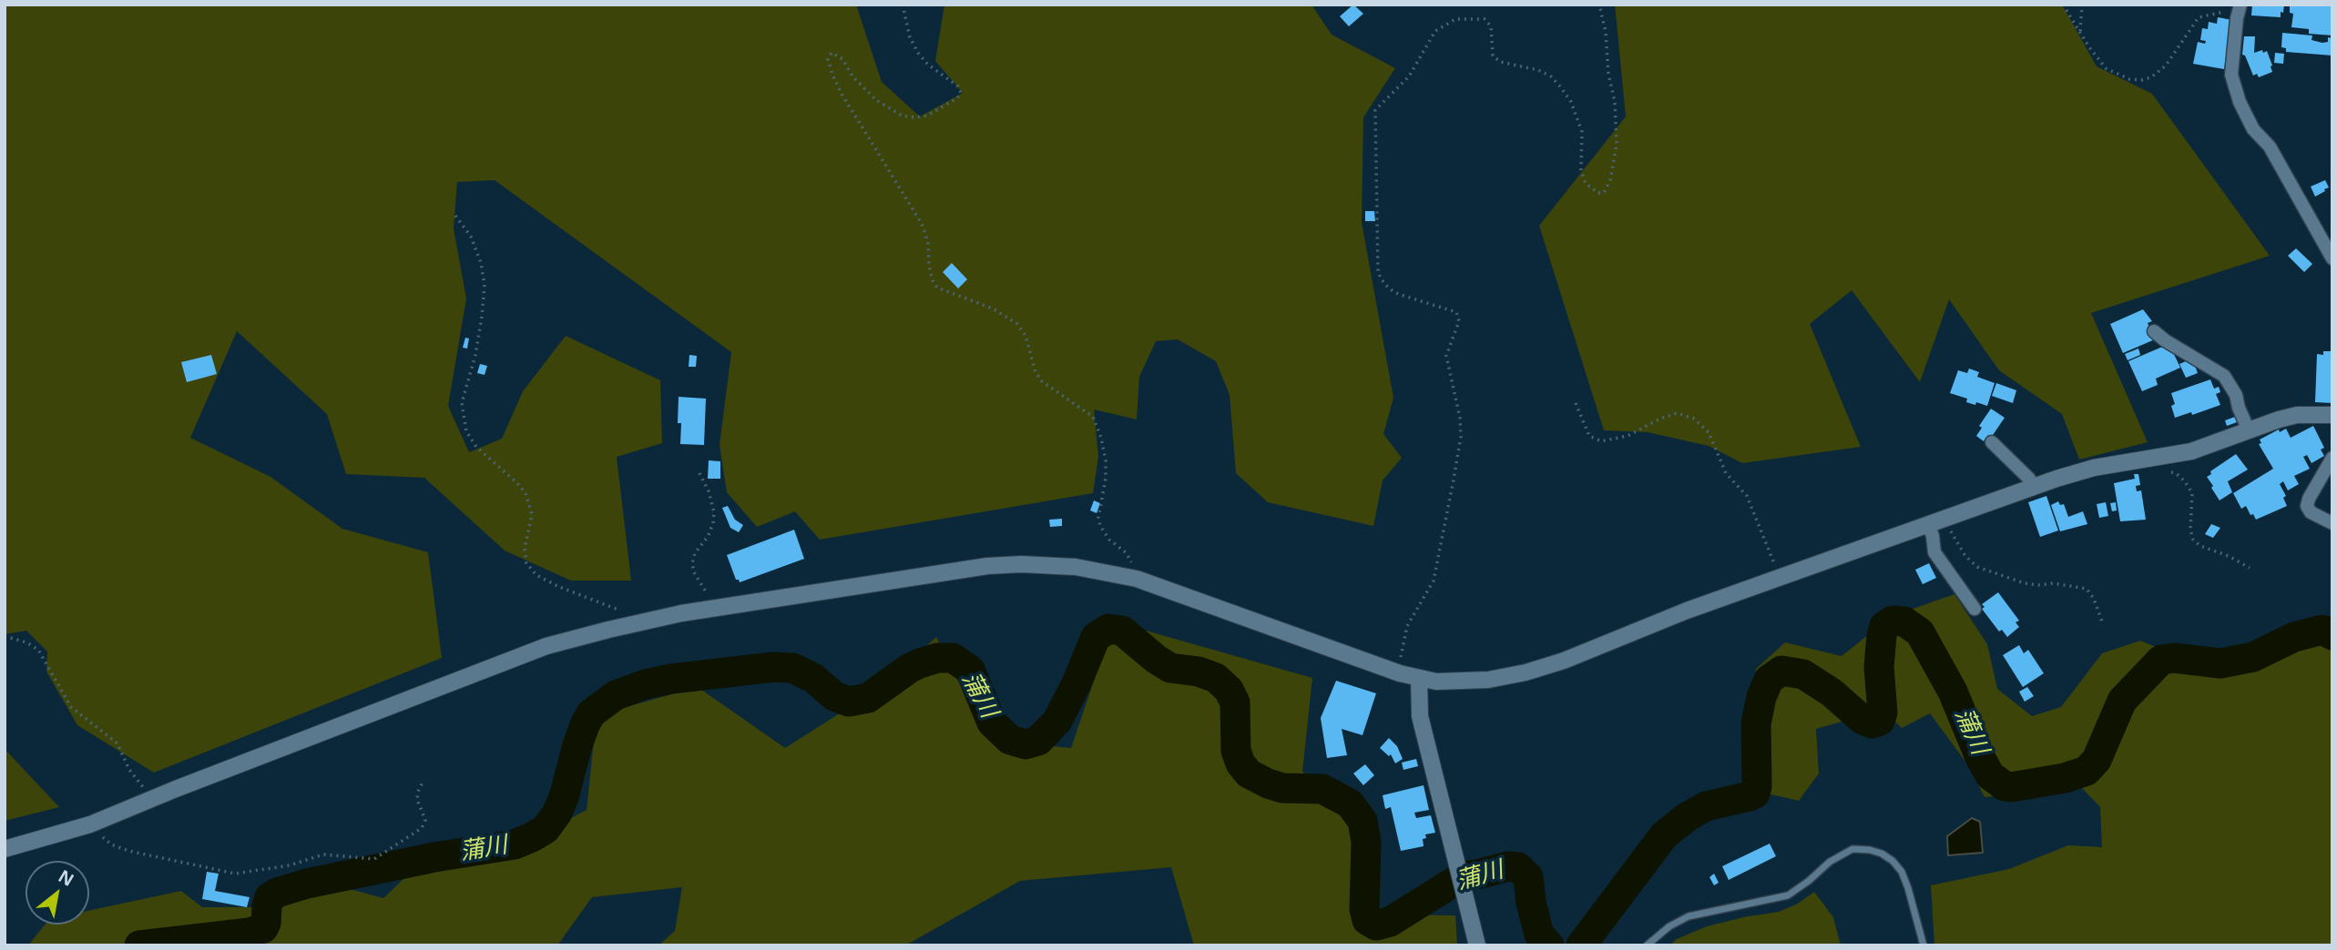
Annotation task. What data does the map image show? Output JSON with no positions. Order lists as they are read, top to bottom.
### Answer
{
  "water": ["蒲川"],
  "north": "top right"
}
